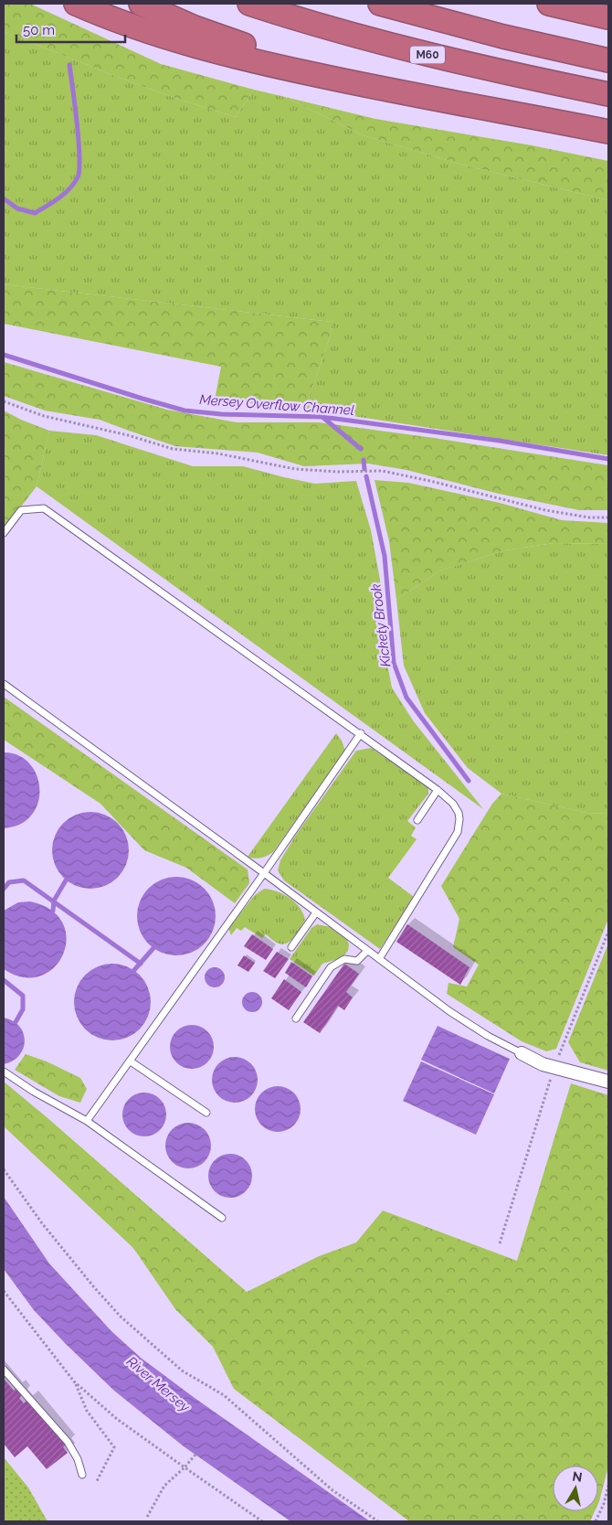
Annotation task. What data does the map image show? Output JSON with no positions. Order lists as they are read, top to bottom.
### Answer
{
  "streets": {
    "highway": ["M60"]
  },
  "water": ["Mersey Overflow Channel", "Kickety Brook", "River Mersey"],
  "scale_bar": "50 m",
  "north": "top"
}
